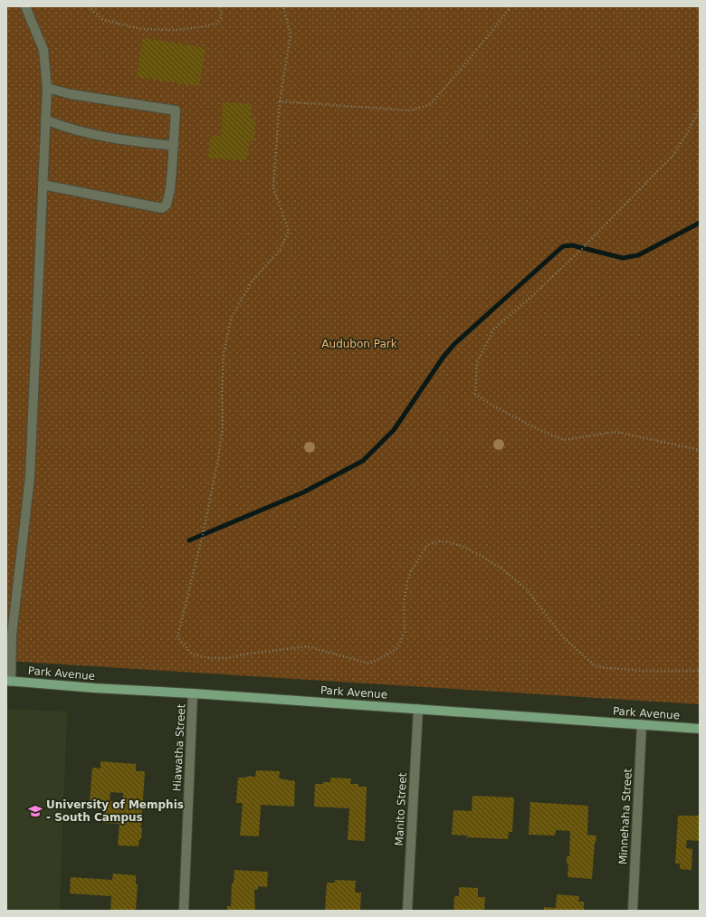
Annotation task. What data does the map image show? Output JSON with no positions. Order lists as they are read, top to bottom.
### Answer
{
  "streets": {
    "main road": ["Park Avenue"],
    "street": ["Hiawatha Street", "Manito Street", "Minnehaha Street"]
  },
  "crossings": [
    ["Park Avenue", "Hiawatha Street"],
    ["Park Avenue", "Manito Street"],
    ["Park Avenue", "Minnehaha Street"]
  ],
  "parks": ["Audubon Park"],
  "places": {
    "school or university": ["University of Memphis - South Campus"]
  }
}
